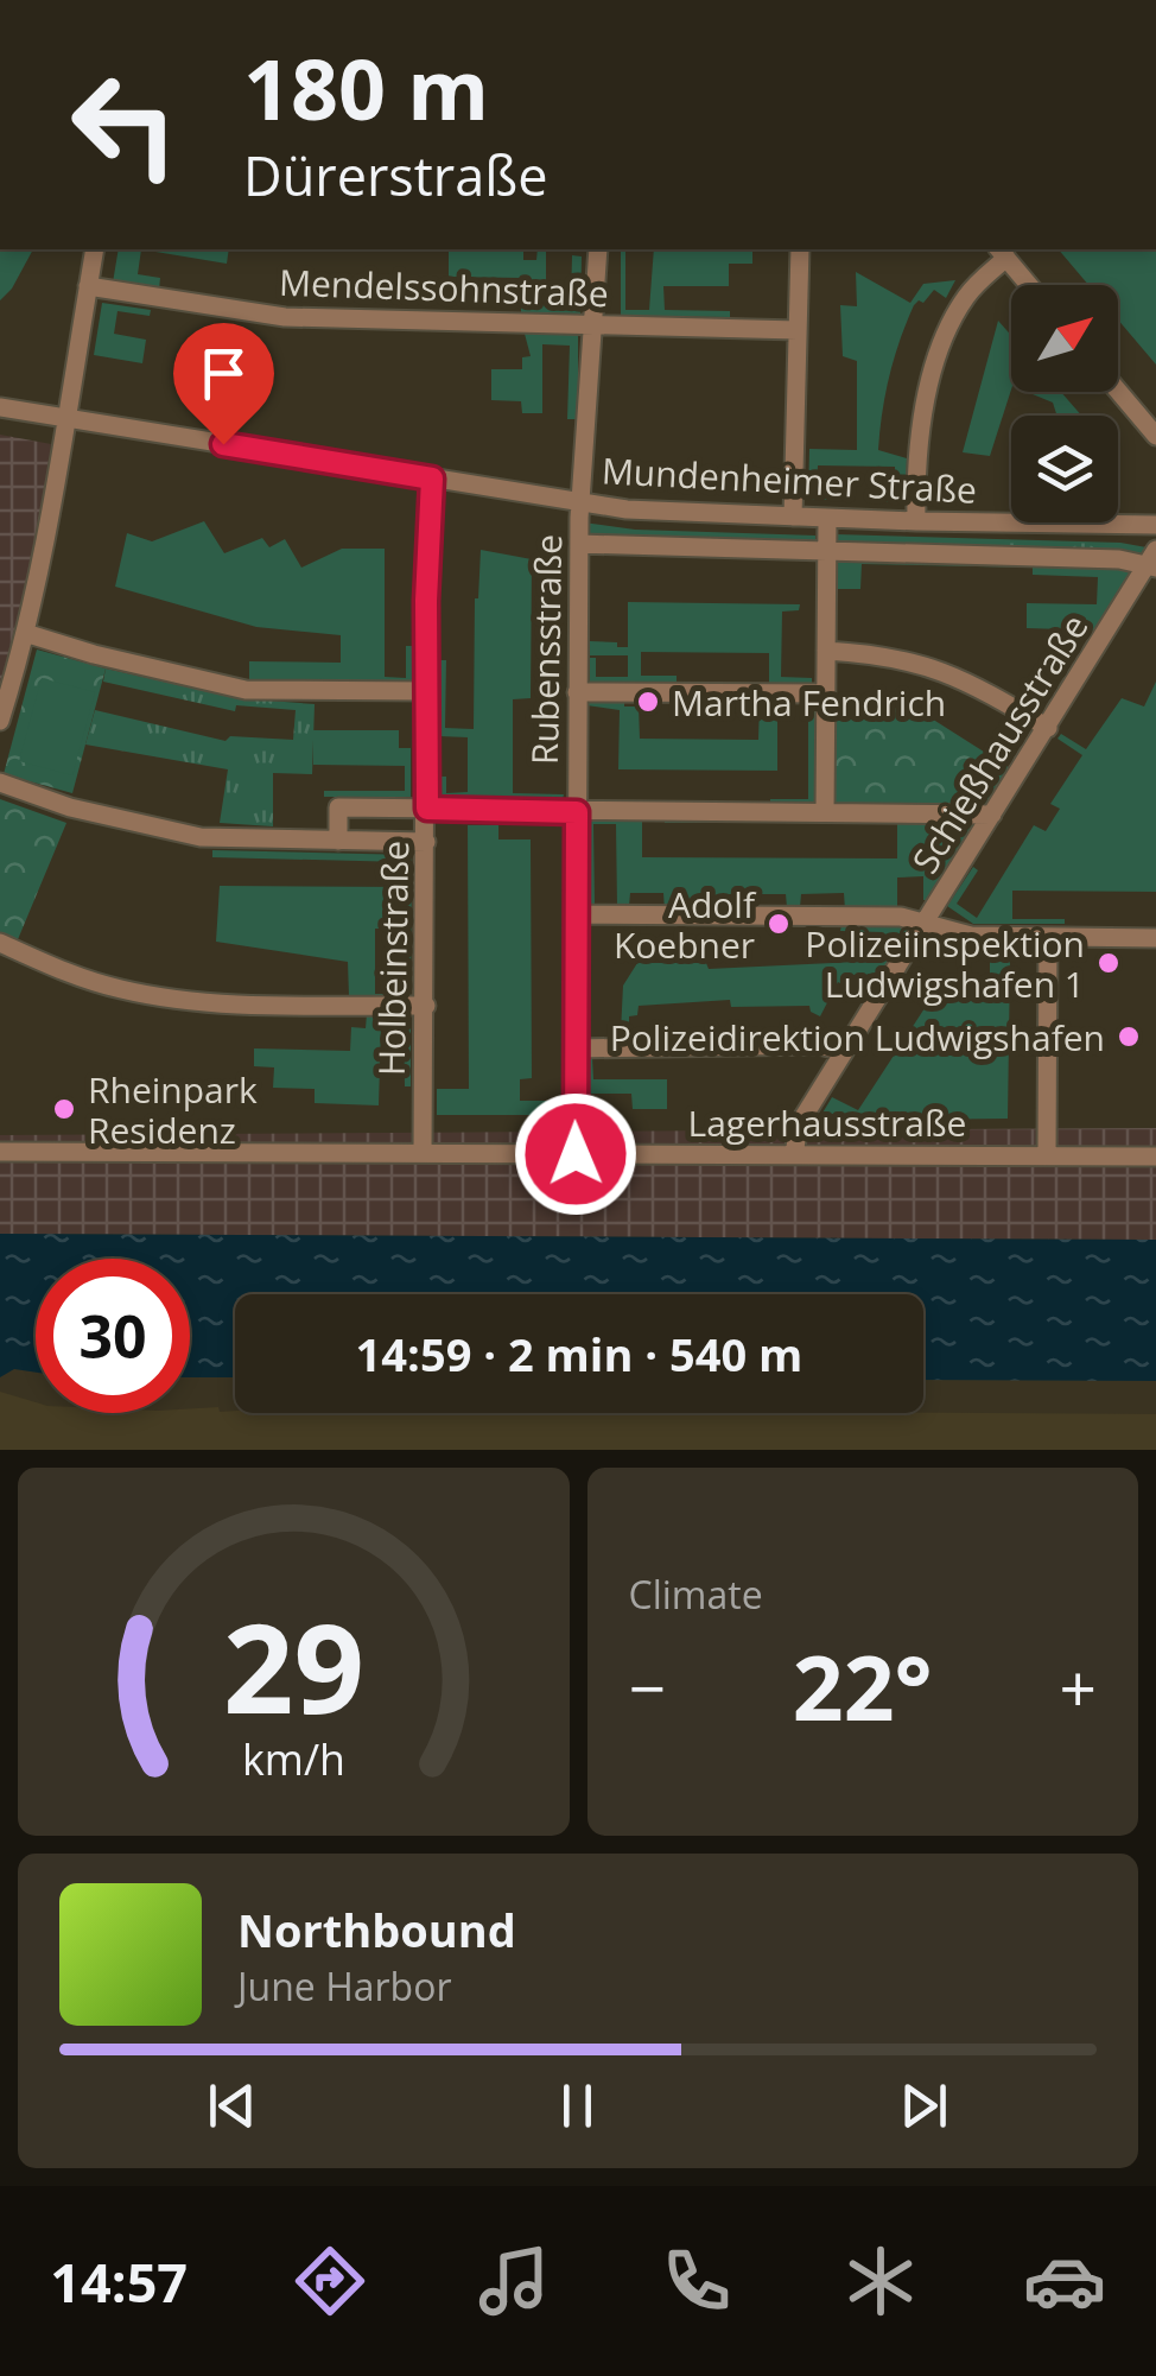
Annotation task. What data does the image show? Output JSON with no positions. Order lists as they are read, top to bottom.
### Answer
{
  "streets": {
    "street": [
      "Mendelssohnstraße",
      "Mundenheimer Straße",
      "Rubensstraße",
      "Schießhausstraße",
      "Holbeinstraße",
      "Lagerhausstraße"
    ]
  },
  "crossings": [
    ["Mendelssohnstraße", "Rubensstraße"],
    ["Mundenheimer Straße", "Rubensstraße"],
    ["Mundenheimer Straße", "Schießhausstraße"],
    ["Mundenheimer Straße", "Holbeinstraße"],
    ["Rubensstraße", "Lagerhausstraße"],
    ["Schießhausstraße", "Lagerhausstraße"],
    ["Holbeinstraße", "Lagerhausstraße"]
  ],
  "places": [
    "Martha Fendrich",
    "Adolf Koebner",
    "Polizeiinspektion Ludwigshafen 1",
    "Polizeidirektion Ludwigshafen",
    "Rheinpark Residenz"
  ],
  "north": "top right",
  "page": {
    "turn": ["180 m", "Dürerstraße"],
    "limit": "30",
    "trip": "14:59 · 2 min · 540 m",
    "tile": "Climate",
    "heat": ["−", "22°", "+"],
    "song": ["Northbound", "June Harbor"],
    "tabs": "14:57",
    "gauge": ["29", "km/h"]
  }
}
